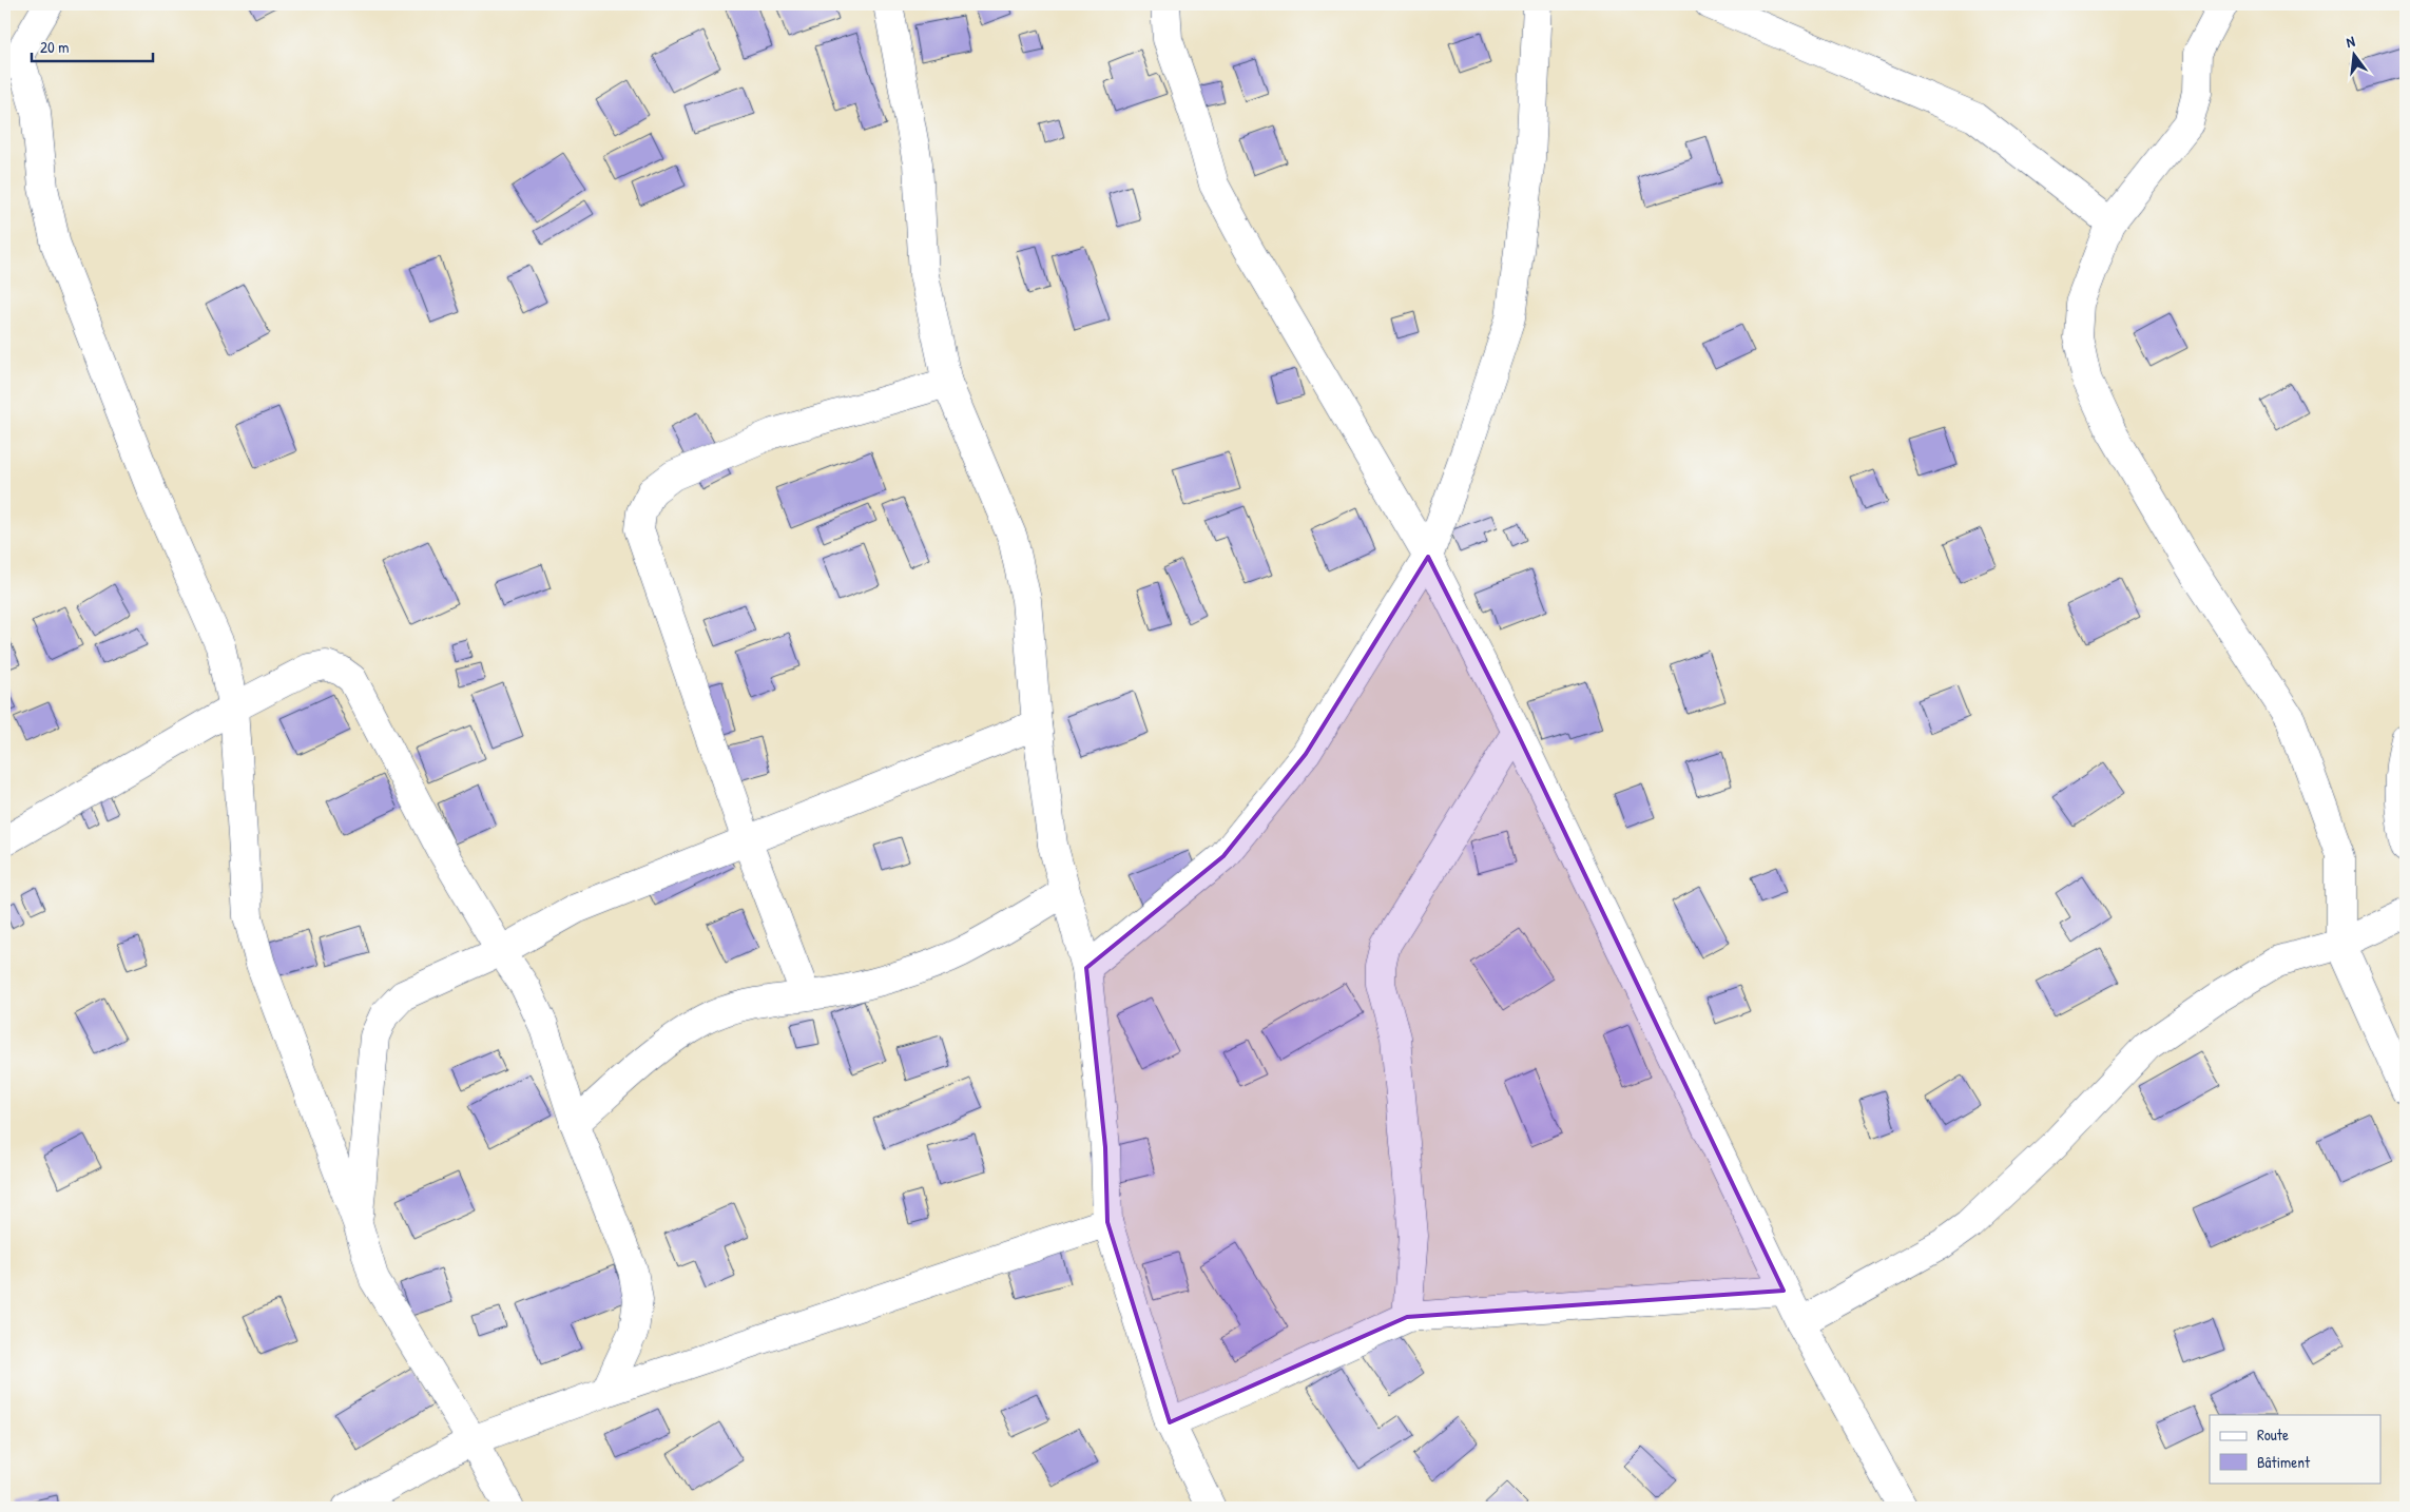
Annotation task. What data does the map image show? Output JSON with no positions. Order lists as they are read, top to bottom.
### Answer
{
  "legend": ["Route", "Bâtiment"],
  "scale_bar": "20 m",
  "north": "top"
}
